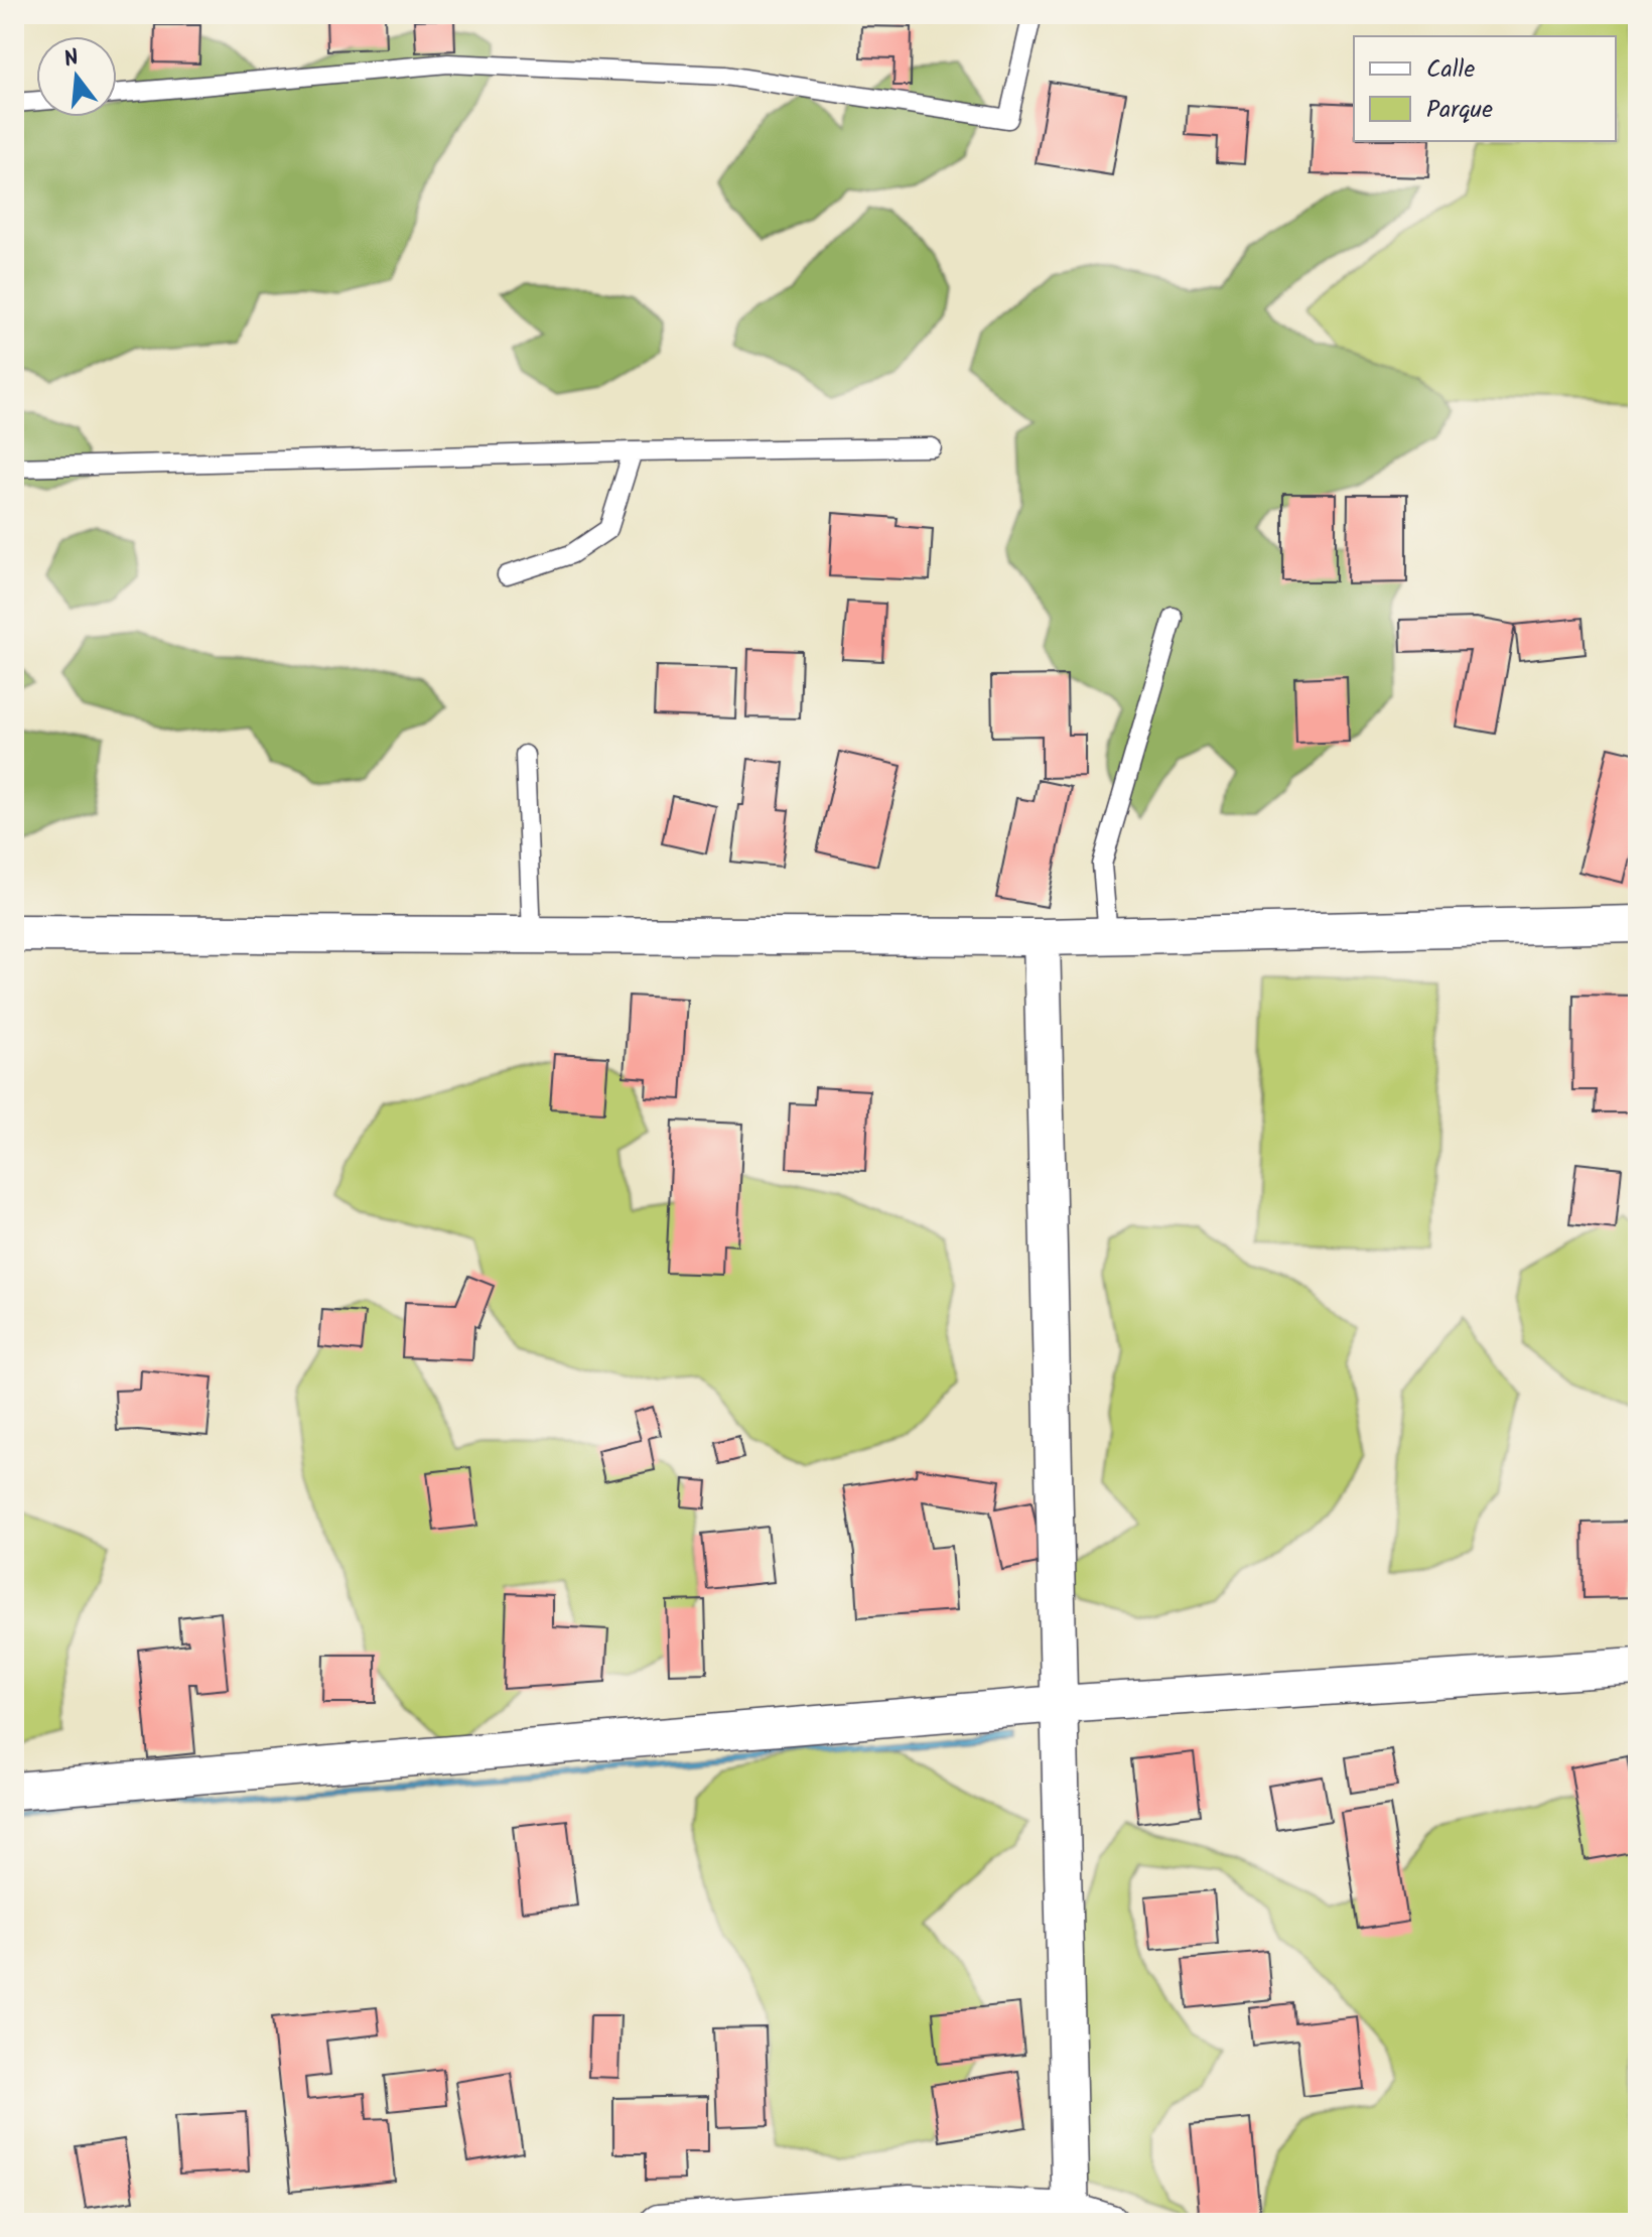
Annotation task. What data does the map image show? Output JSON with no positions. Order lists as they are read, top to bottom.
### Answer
{
  "legend": ["Calle", "Parque"],
  "north": "top"
}
